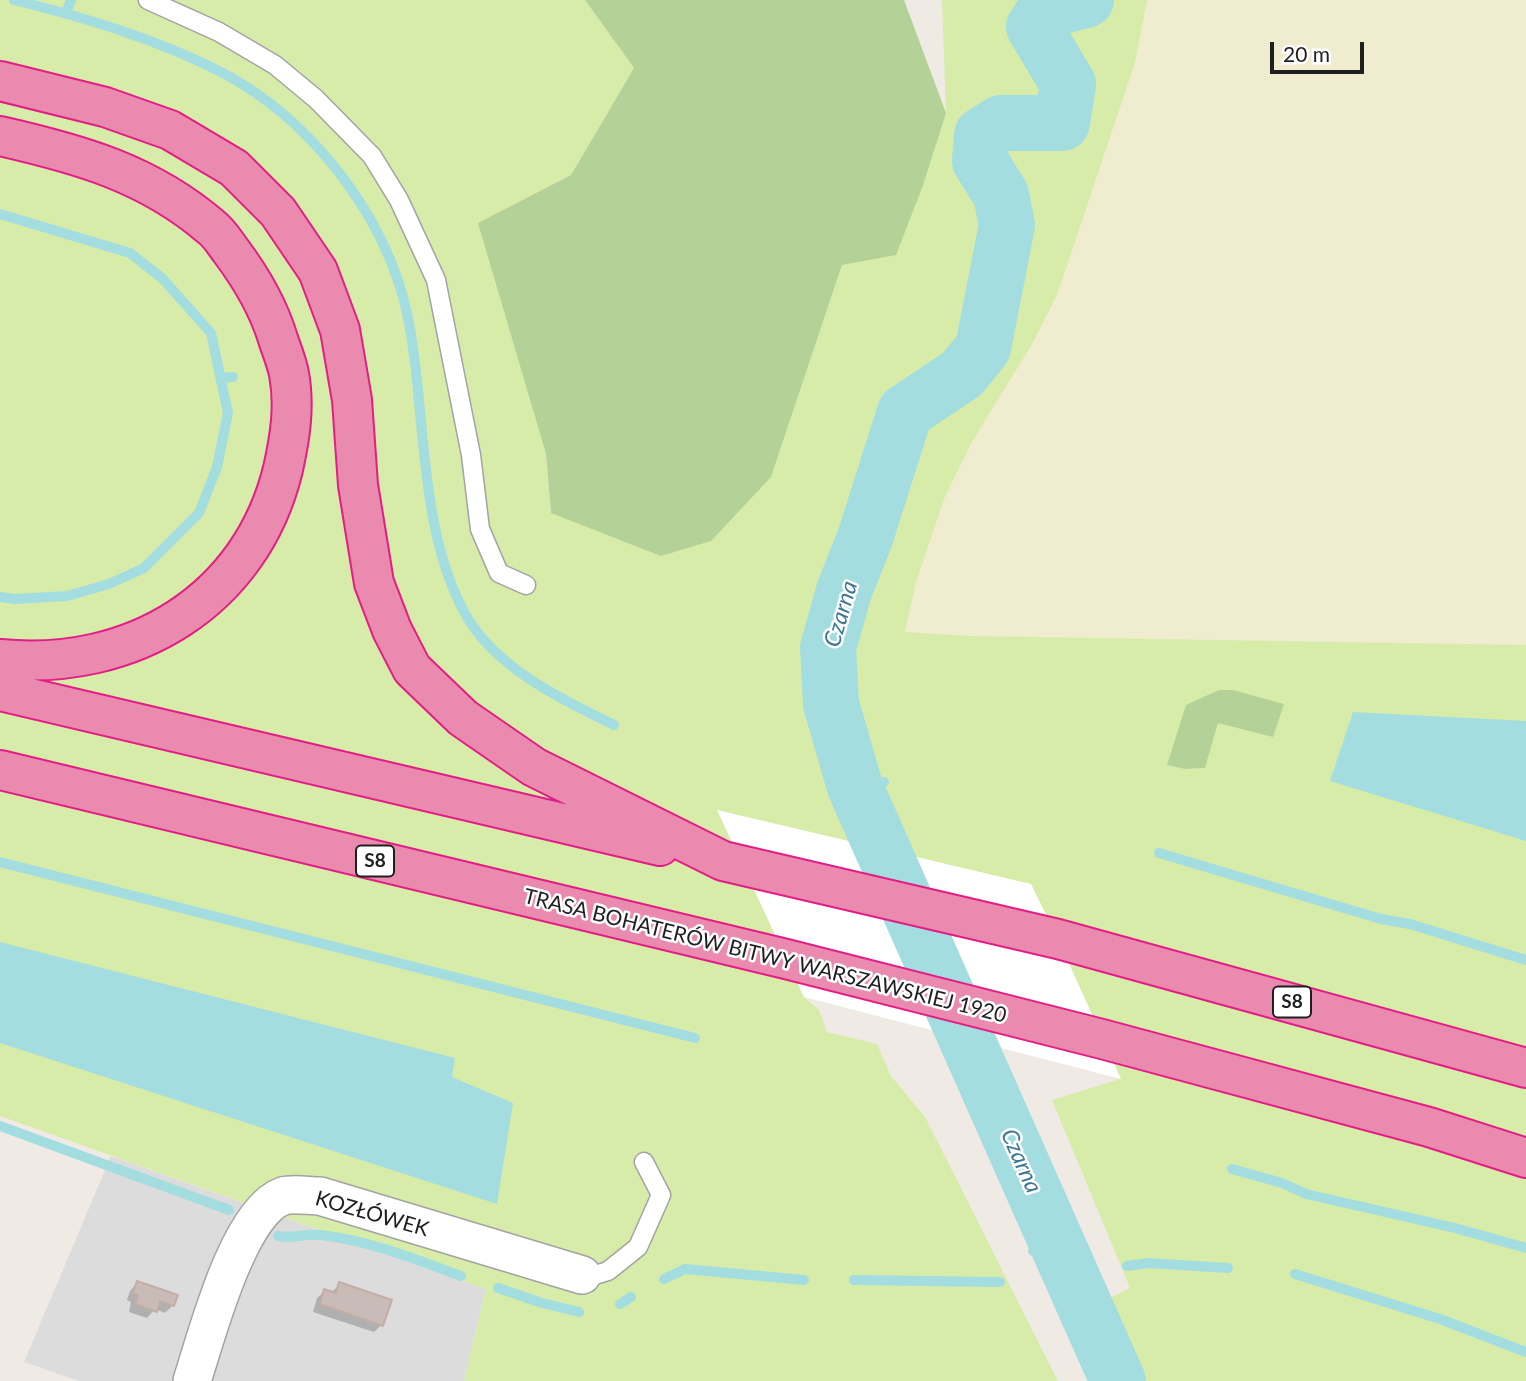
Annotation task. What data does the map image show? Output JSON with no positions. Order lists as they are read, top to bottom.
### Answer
{
  "streets": {
    "highway": ["S8", "TRASA BOHATERÓW BITWY WARSZAWSKIEJ 1920"],
    "street": ["KOZŁÓWEK"]
  },
  "water": ["Czarna"],
  "scale_bar": "20 m"
}
